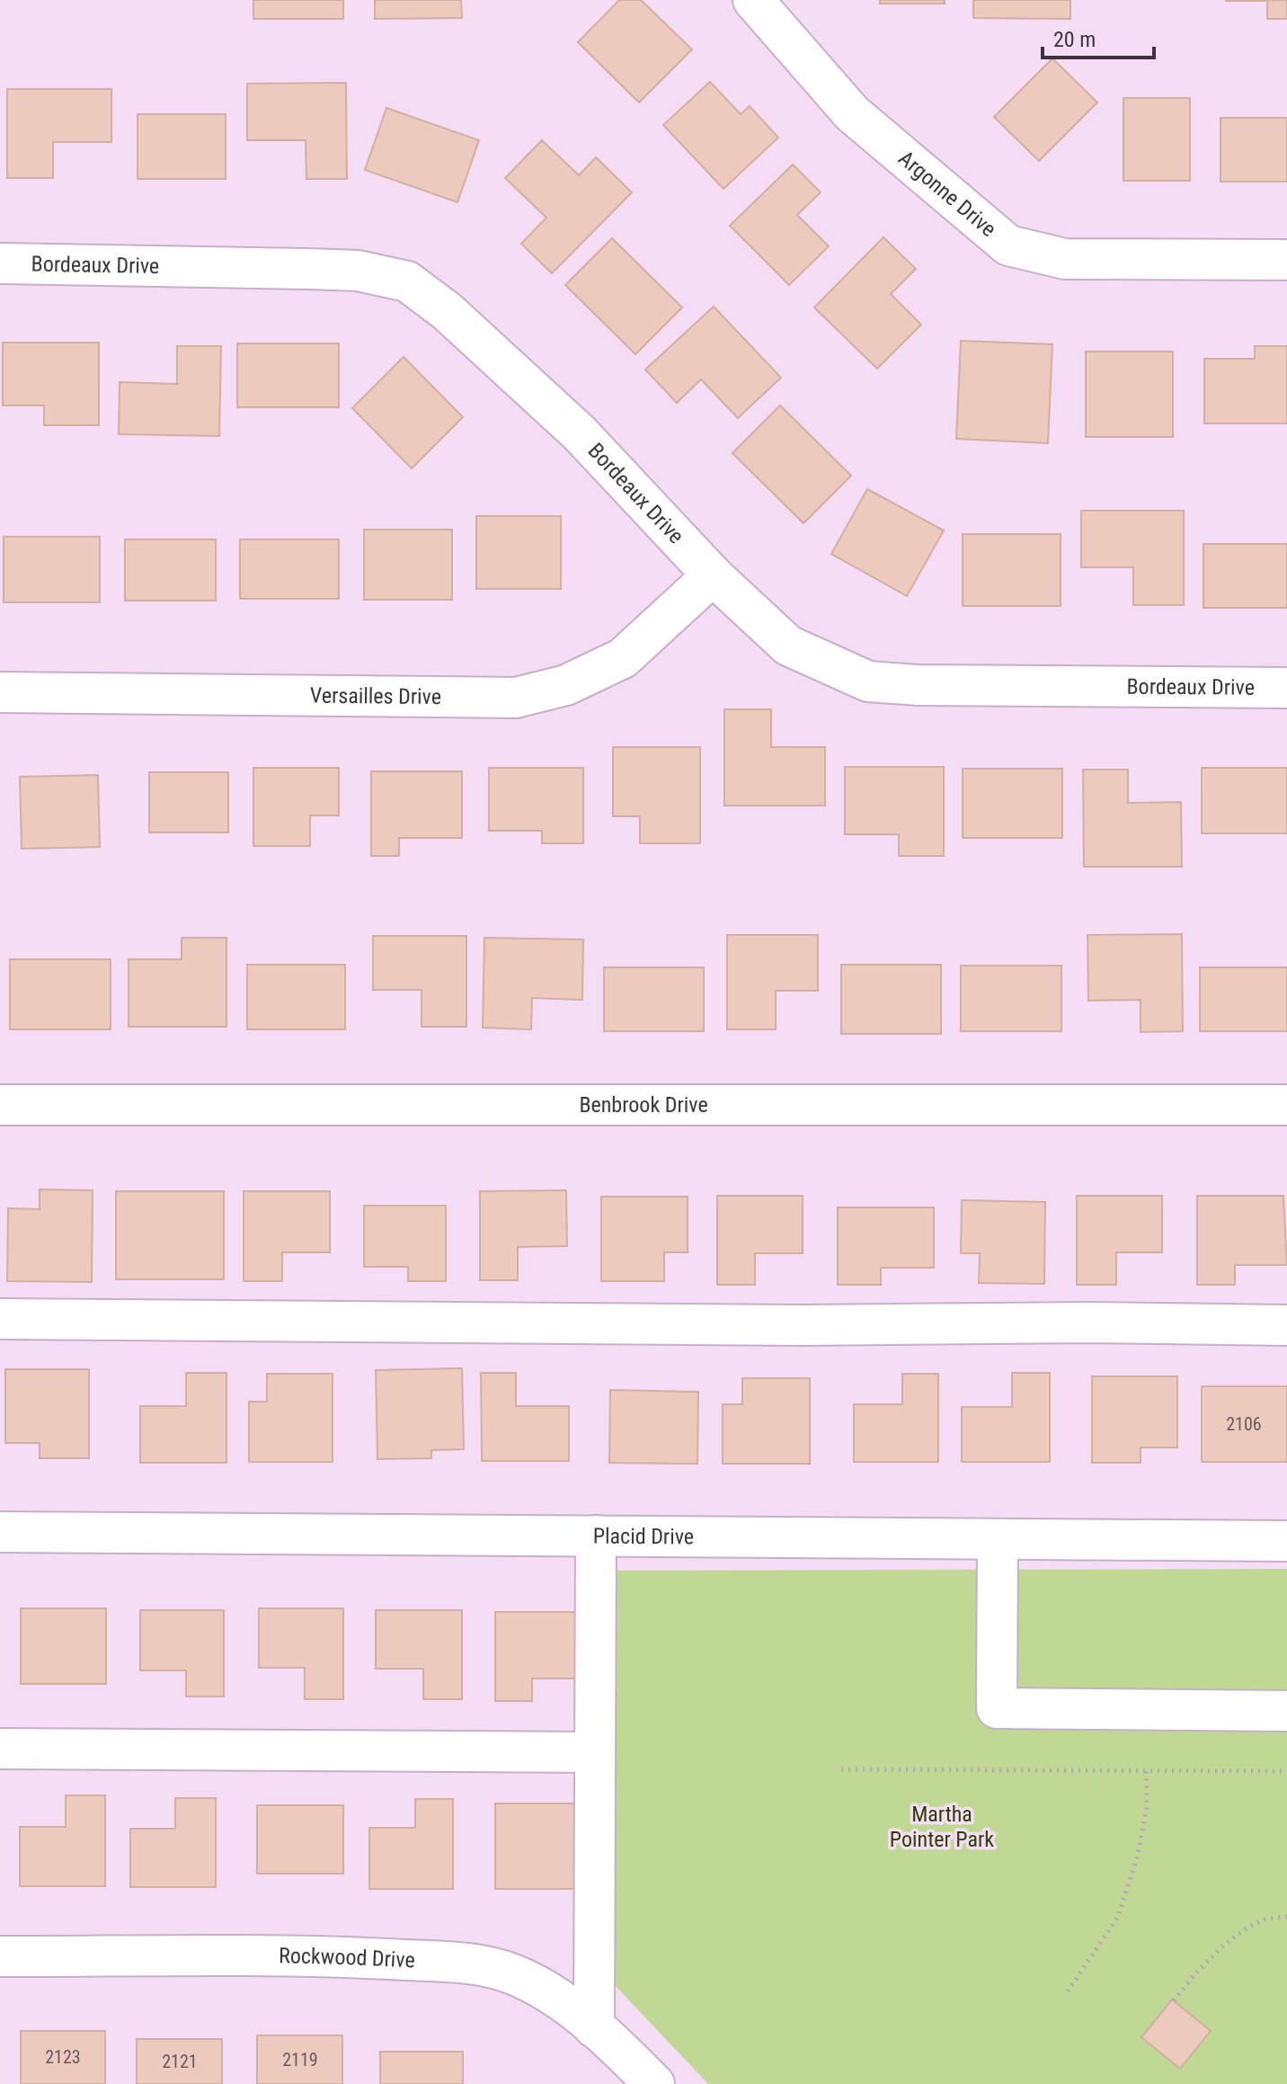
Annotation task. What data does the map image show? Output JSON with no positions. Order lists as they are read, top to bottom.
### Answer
{
  "streets": {
    "street": [
      "Argonne Drive",
      "Bordeaux Drive",
      "Versailles Drive",
      "Benbrook Drive",
      "Placid Drive",
      "Rockwood Drive"
    ]
  },
  "crossings": [
    ["Bordeaux Drive", "Versailles Drive"]
  ],
  "parks": ["Martha Pointer Park"],
  "house_numbers": [
    "2106",
    "2123",
    "2119",
    "2121"
  ],
  "scale_bar": "20 m"
}
